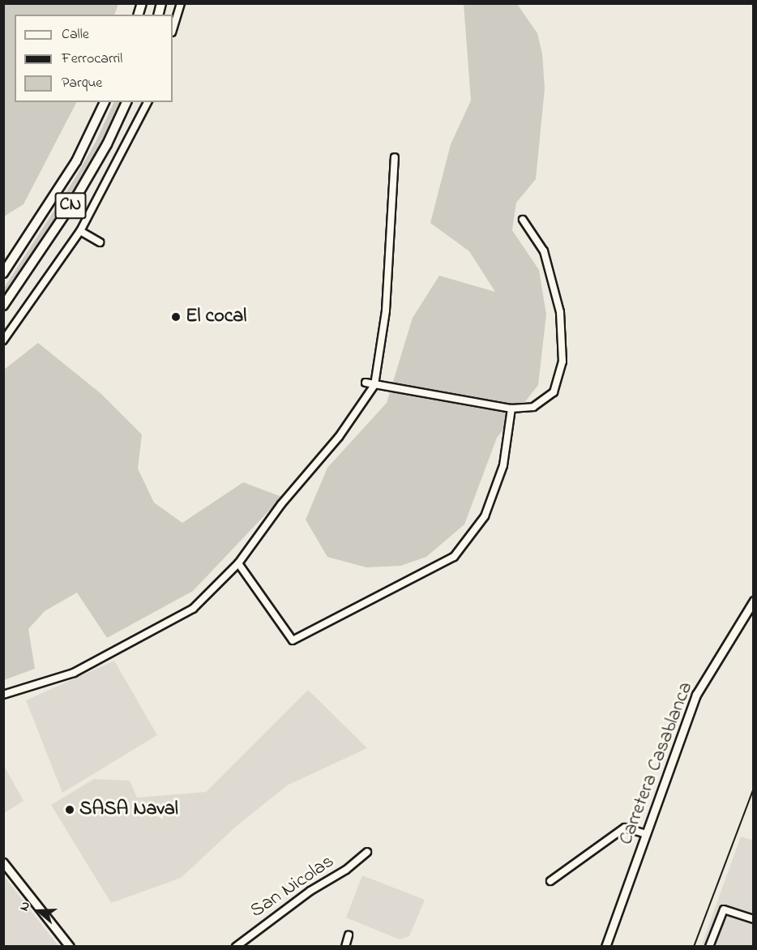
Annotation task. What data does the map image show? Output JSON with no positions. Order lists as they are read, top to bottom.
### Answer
{
  "streets": {
    "highway": ["CN"],
    "main road": ["Carretera Casablanca"],
    "street": ["San Nicolas"]
  },
  "places": ["El cocal", "SASA Naval"],
  "legend": ["Calle", "Ferrocarril", "Parque"],
  "north": "left"
}
